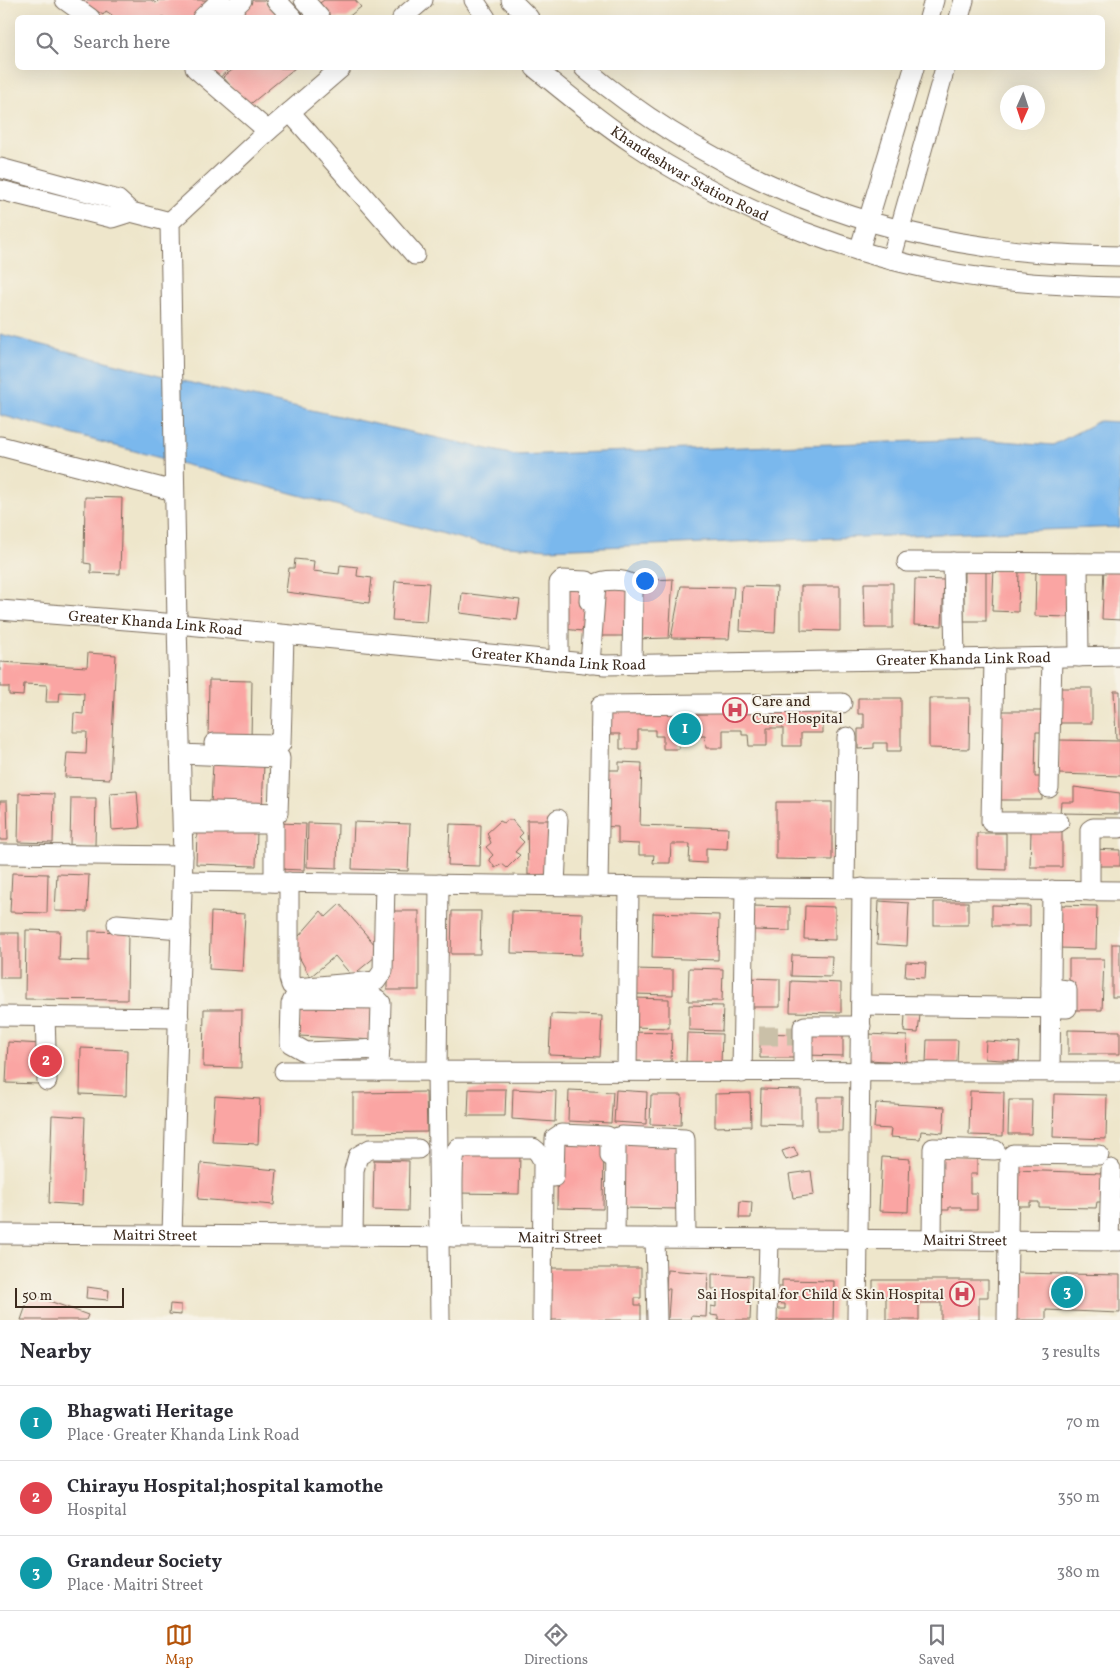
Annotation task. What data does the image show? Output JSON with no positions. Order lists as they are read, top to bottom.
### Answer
{
  "streets": {
    "street": ["Khandeshwar Station Road", "Greater Khanda Link Road", "Maitri Street"]
  },
  "places": {
    "hospital": ["Care and Cure Hospital", "Sai Hospital for Child & Skin Hospital"]
  },
  "scale_bar": "50 m",
  "north": "bottom",
  "page": {
    "search": "Search here",
    "pins": ["1", "2", "3"],
    "scale": "50 m",
    "heading": ["Nearby", "3 results"],
    "list": [
      {
        "mark": "1",
        "name": "Bhagwati Heritage",
        "note": "Place · Greater Khanda Link Road",
        "value": "70 m"
      },
      {
        "mark": "2",
        "name": "Chirayu Hospital;hospital kamothe",
        "note": "Hospital",
        "value": "350 m"
      },
      {
        "mark": "3",
        "name": "Grandeur Society",
        "note": "Place · Maitri Street",
        "value": "380 m"
      }
    ],
    "nav": ["Map", "Directions", "Saved"]
  }
}
